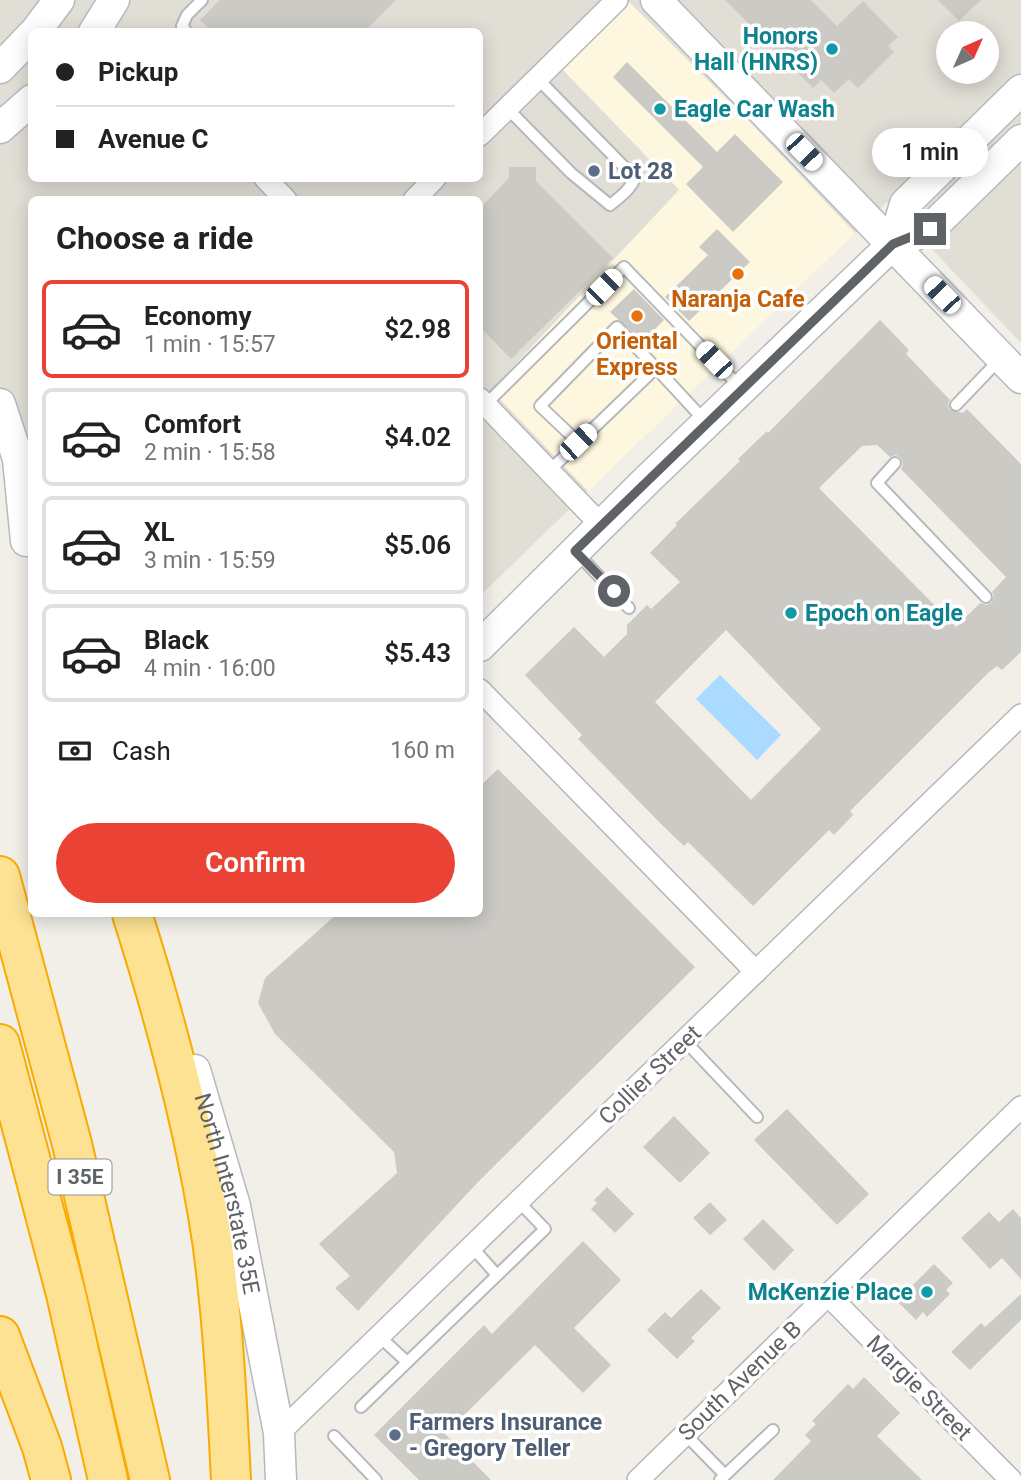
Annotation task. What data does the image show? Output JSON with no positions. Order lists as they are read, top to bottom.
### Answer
{
  "streets": {
    "highway": ["I 35E"],
    "street": [
      "Collier Street",
      "North Interstate 35E",
      "South Avenue B",
      "Margie Street"
    ]
  },
  "crossings": [
    ["Collier Street", "North Interstate 35E"],
    ["South Avenue B", "Margie Street"]
  ],
  "places": [
    "Honors Hall (HNRS)",
    "Eagle Car Wash",
    "Lot 28",
    "Naranja Cafe",
    "Oriental Express",
    "Epoch on Eagle",
    "McKenzie Place",
    "Farmers Insurance - Gregory Teller"
  ],
  "north": "top right",
  "page": {
    "banner": ["Pickup", "Avenue C"],
    "bubble": "1 min",
    "heading": "Choose a ride",
    "list": [
      {
        "name": "Economy",
        "note": "1 min · 15:57",
        "value": "$2.98"
      },
      {
        "name": "Comfort",
        "note": "2 min · 15:58",
        "value": "$4.02"
      },
      {
        "name": "XL",
        "note": "3 min · 15:59",
        "value": "$5.06"
      },
      {
        "name": "Black",
        "note": "4 min · 16:00",
        "value": "$5.43"
      }
    ],
    "pay": ["Cash", "160 m"],
    "buttons": "Confirm"
  }
}
